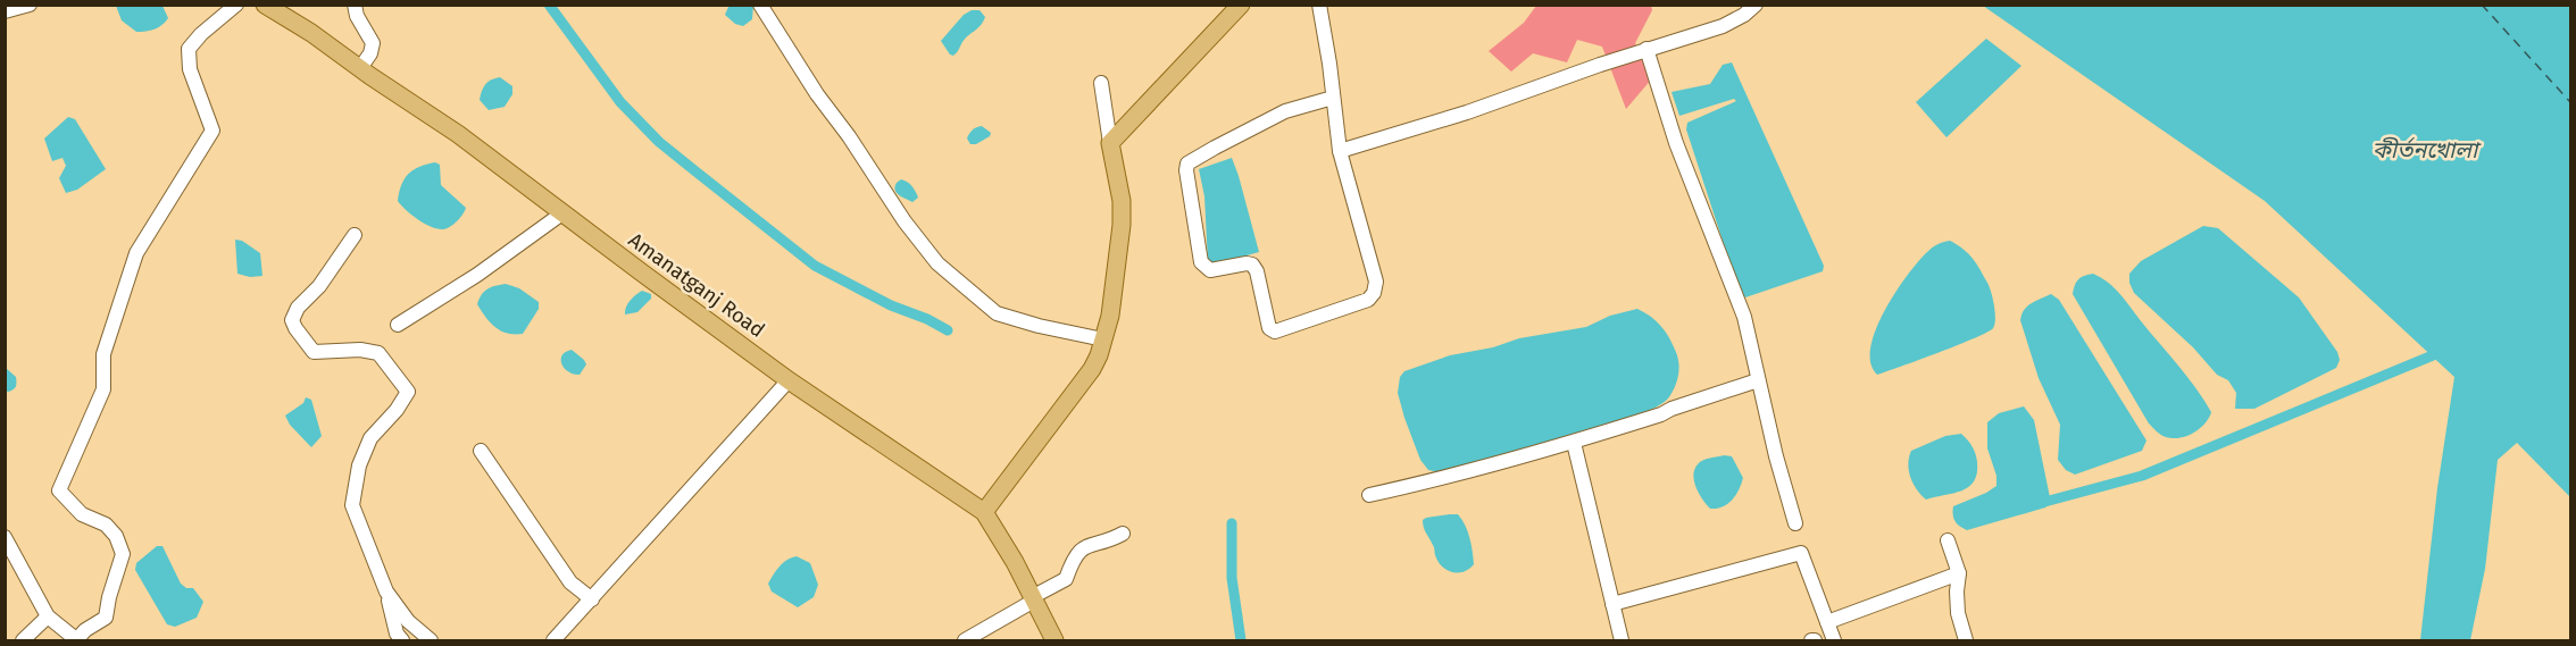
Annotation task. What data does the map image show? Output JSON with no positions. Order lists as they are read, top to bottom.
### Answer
{
  "streets": {
    "main road": ["Amanatganj Road"]
  },
  "water": ["কীর্তনখোলা"]
}
